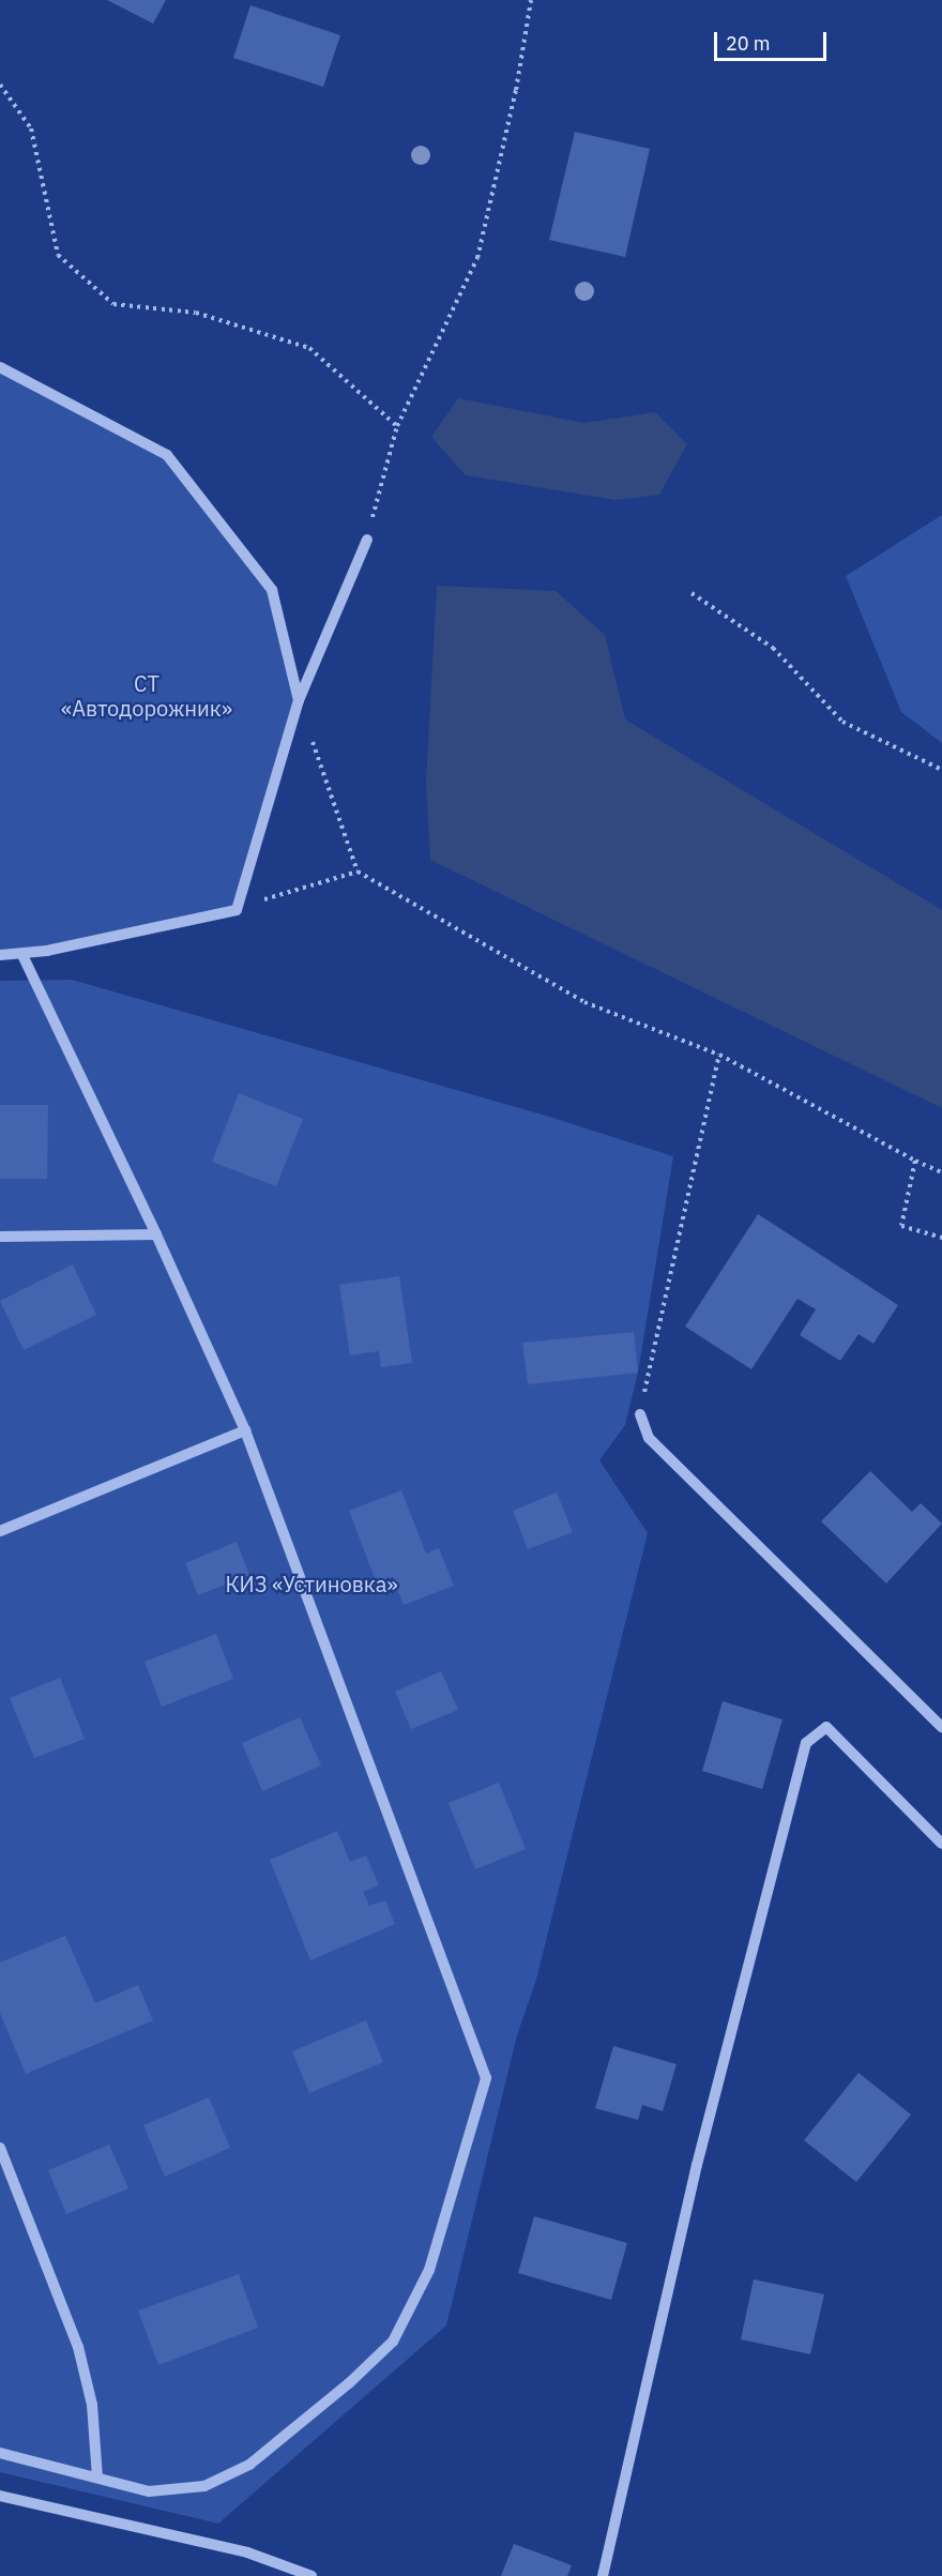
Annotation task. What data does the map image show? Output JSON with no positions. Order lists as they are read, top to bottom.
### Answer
{
  "parks": ["СТ «Автодорожник»", "КИЗ «Устиновка»"],
  "scale_bar": "20 m"
}
